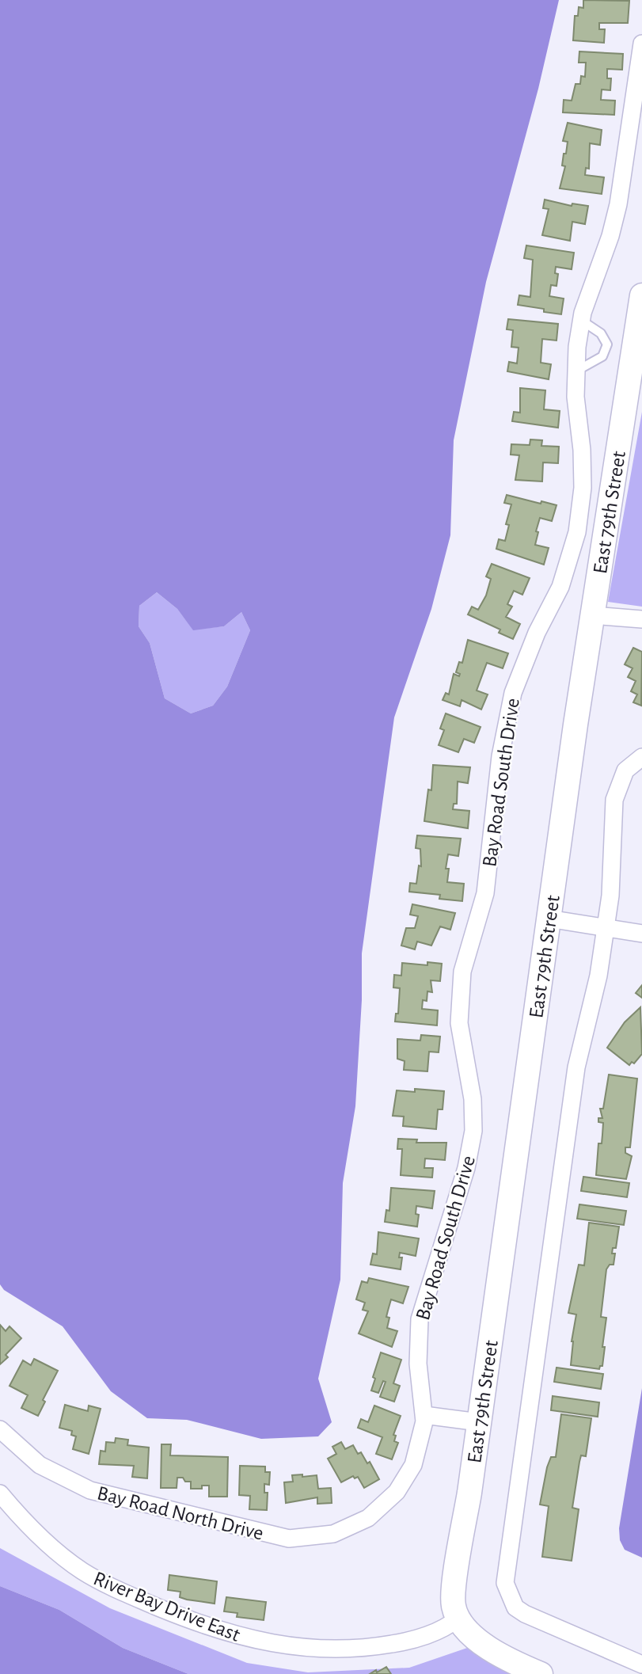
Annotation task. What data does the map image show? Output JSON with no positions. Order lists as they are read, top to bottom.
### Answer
{
  "streets": {
    "street": [
      "East 79th Street",
      "Bay Road South Drive",
      "Bay Road North Drive",
      "River Bay Drive East"
    ]
  },
  "crossings": [
    ["East 79th Street", "River Bay Drive East"],
    ["Bay Road South Drive", "Bay Road North Drive"]
  ]
}
